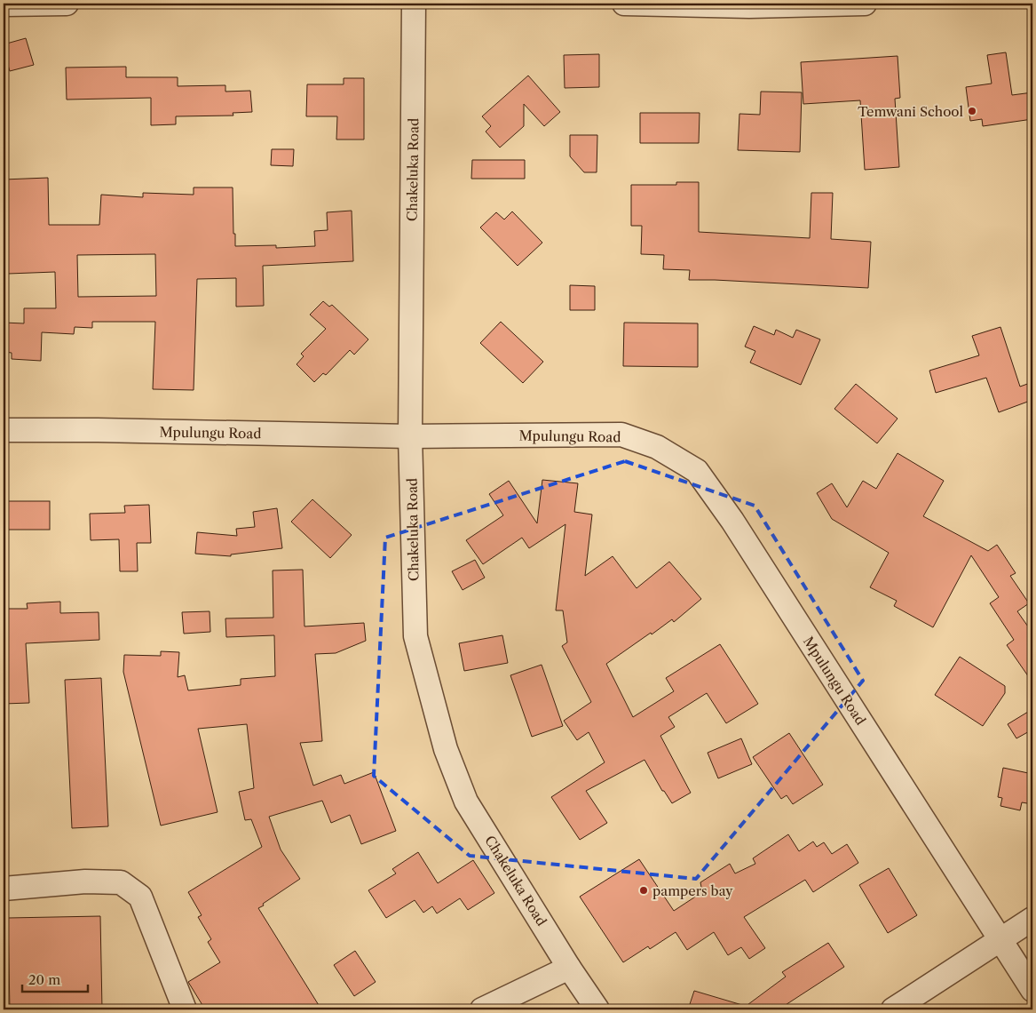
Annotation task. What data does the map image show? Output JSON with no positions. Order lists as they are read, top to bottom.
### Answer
{
  "streets": {
    "street": ["Chakeluka Road", "Mpulungu Road"]
  },
  "crossings": [
    ["Chakeluka Road", "Mpulungu Road"]
  ],
  "places": ["Temwani School", "pampers bay"],
  "scale_bar": "20 m"
}
